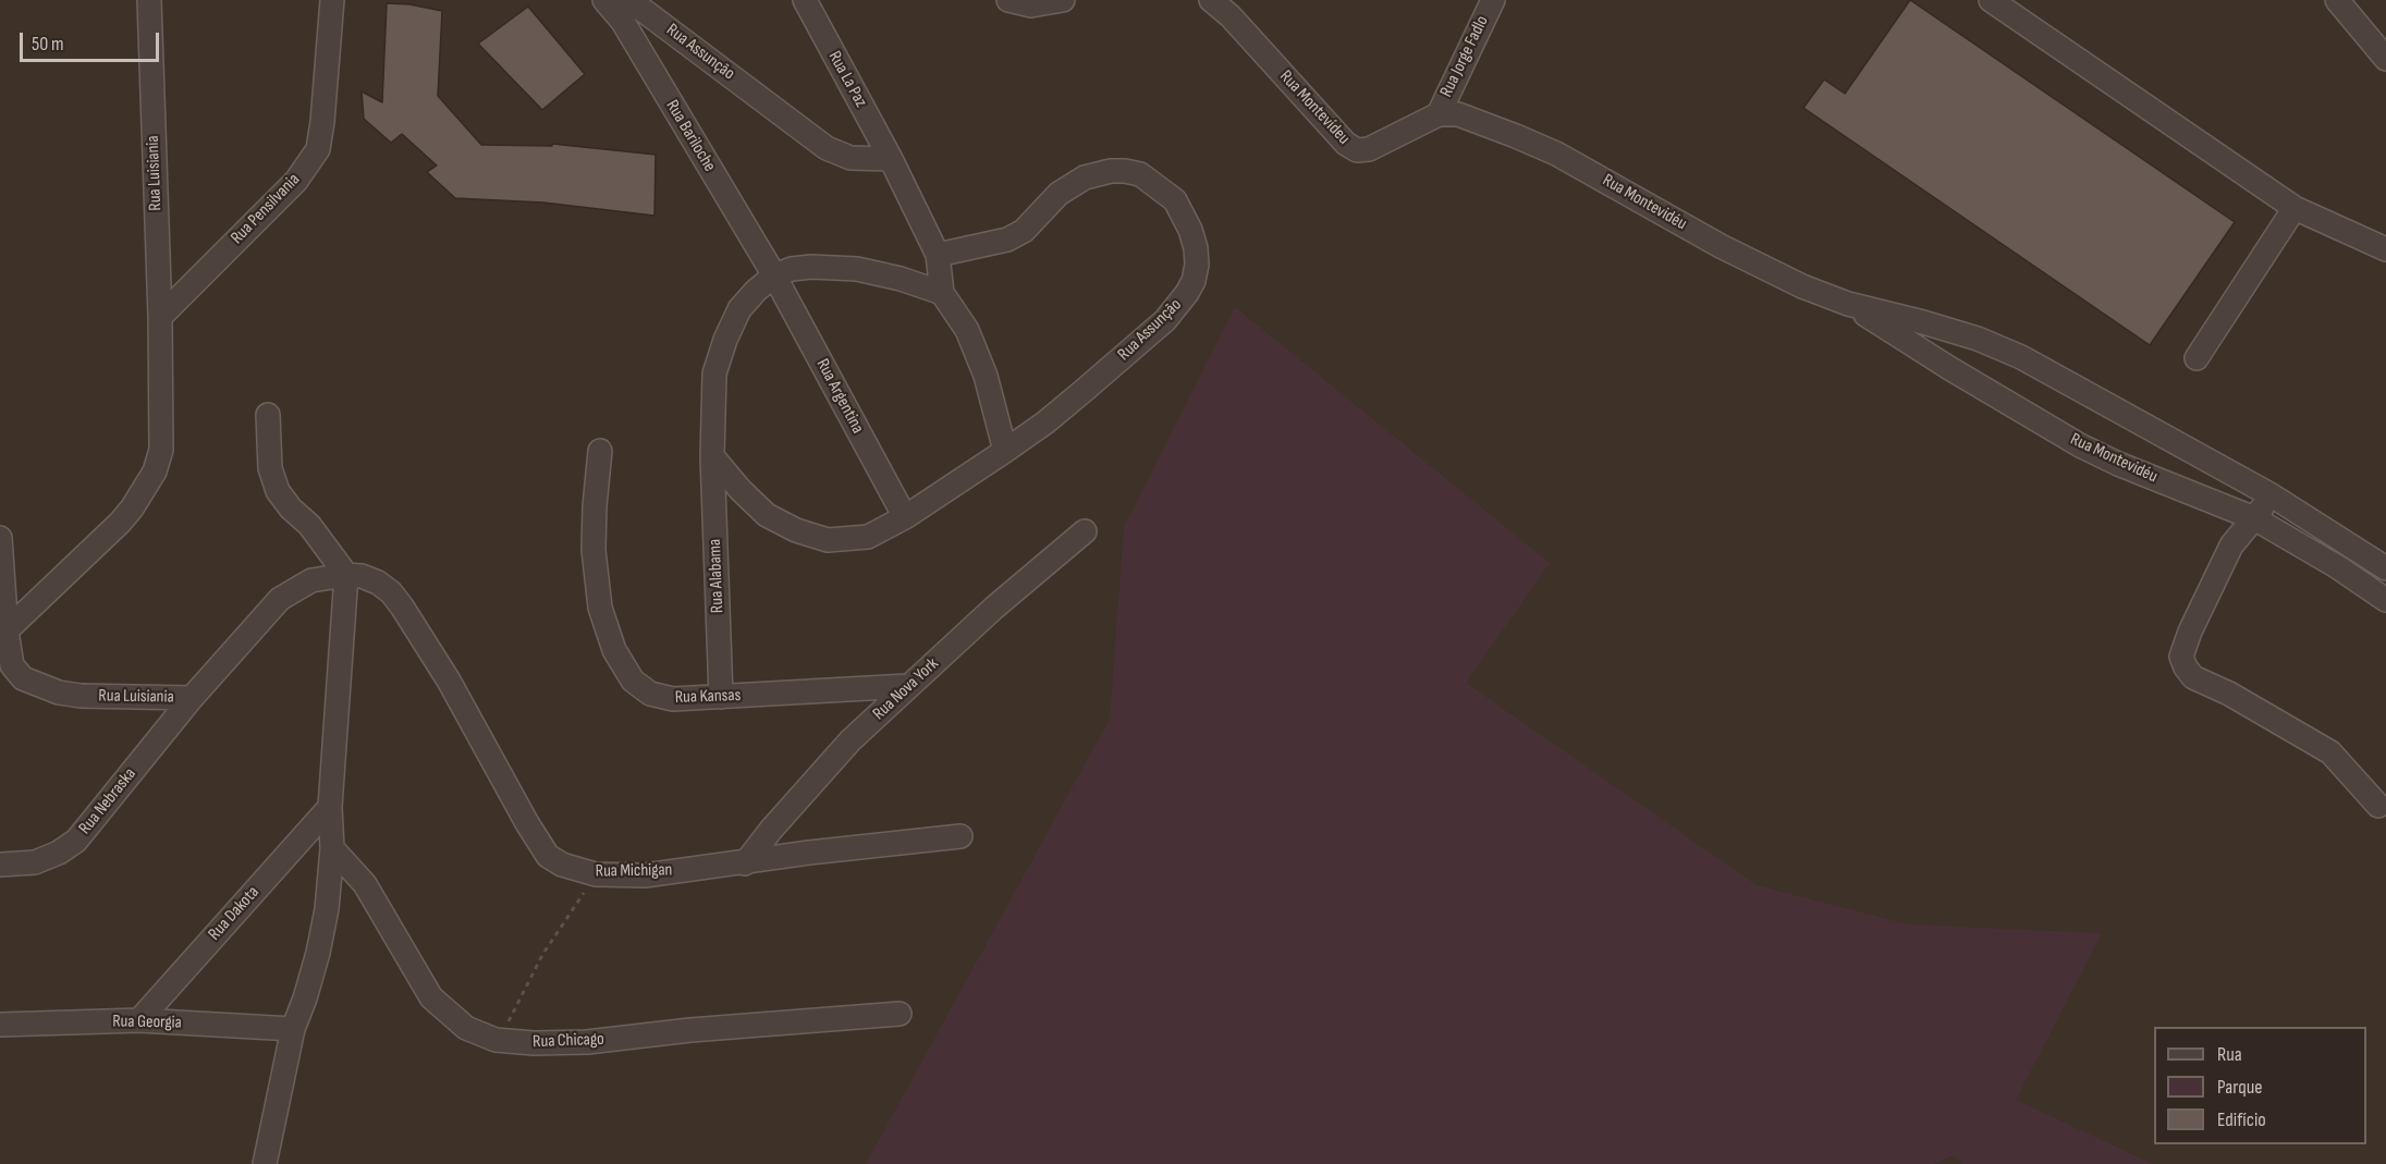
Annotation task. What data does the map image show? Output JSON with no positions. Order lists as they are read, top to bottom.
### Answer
{
  "streets": {
    "street": [
      "Rua Assunção",
      "Rua Jorge Fadlo",
      "Rua La Paz",
      "Rua Montevídeu",
      "Rua Bariloche",
      "Rua Luisiania",
      "Rua Montevidéu",
      "Rua Pensilvania",
      "Rua Argentina",
      "Rua Alabama",
      "Rua Nova York",
      "Rua Kansas",
      "Rua Nebraska",
      "Rua Michigan",
      "Rua Dakota",
      "Rua Georgia",
      "Rua Chicago"
    ]
  },
  "crossings": [
    ["Rua Assunção", "Rua La Paz"],
    ["Rua Assunção", "Rua Argentina"],
    ["Rua Assunção", "Rua Alabama"],
    ["Rua Jorge Fadlo", "Rua Montevídeu"],
    ["Rua Jorge Fadlo", "Rua Montevidéu"],
    ["Rua Montevídeu", "Rua Montevidéu"],
    ["Rua Bariloche", "Rua Argentina"],
    ["Rua Bariloche", "Rua Alabama"],
    ["Rua Luisiania", "Rua Pensilvania"],
    ["Rua Luisiania", "Rua Nebraska"],
    ["Rua Luisiania", "Rua Michigan"],
    ["Rua Argentina", "Rua Alabama"],
    ["Rua Alabama", "Rua Kansas"],
    ["Rua Nova York", "Rua Kansas"],
    ["Rua Nova York", "Rua Michigan"],
    ["Rua Dakota", "Rua Georgia"]
  ],
  "legend": ["Rua", "Parque", "Edifício"],
  "scale_bar": "50 m"
}
